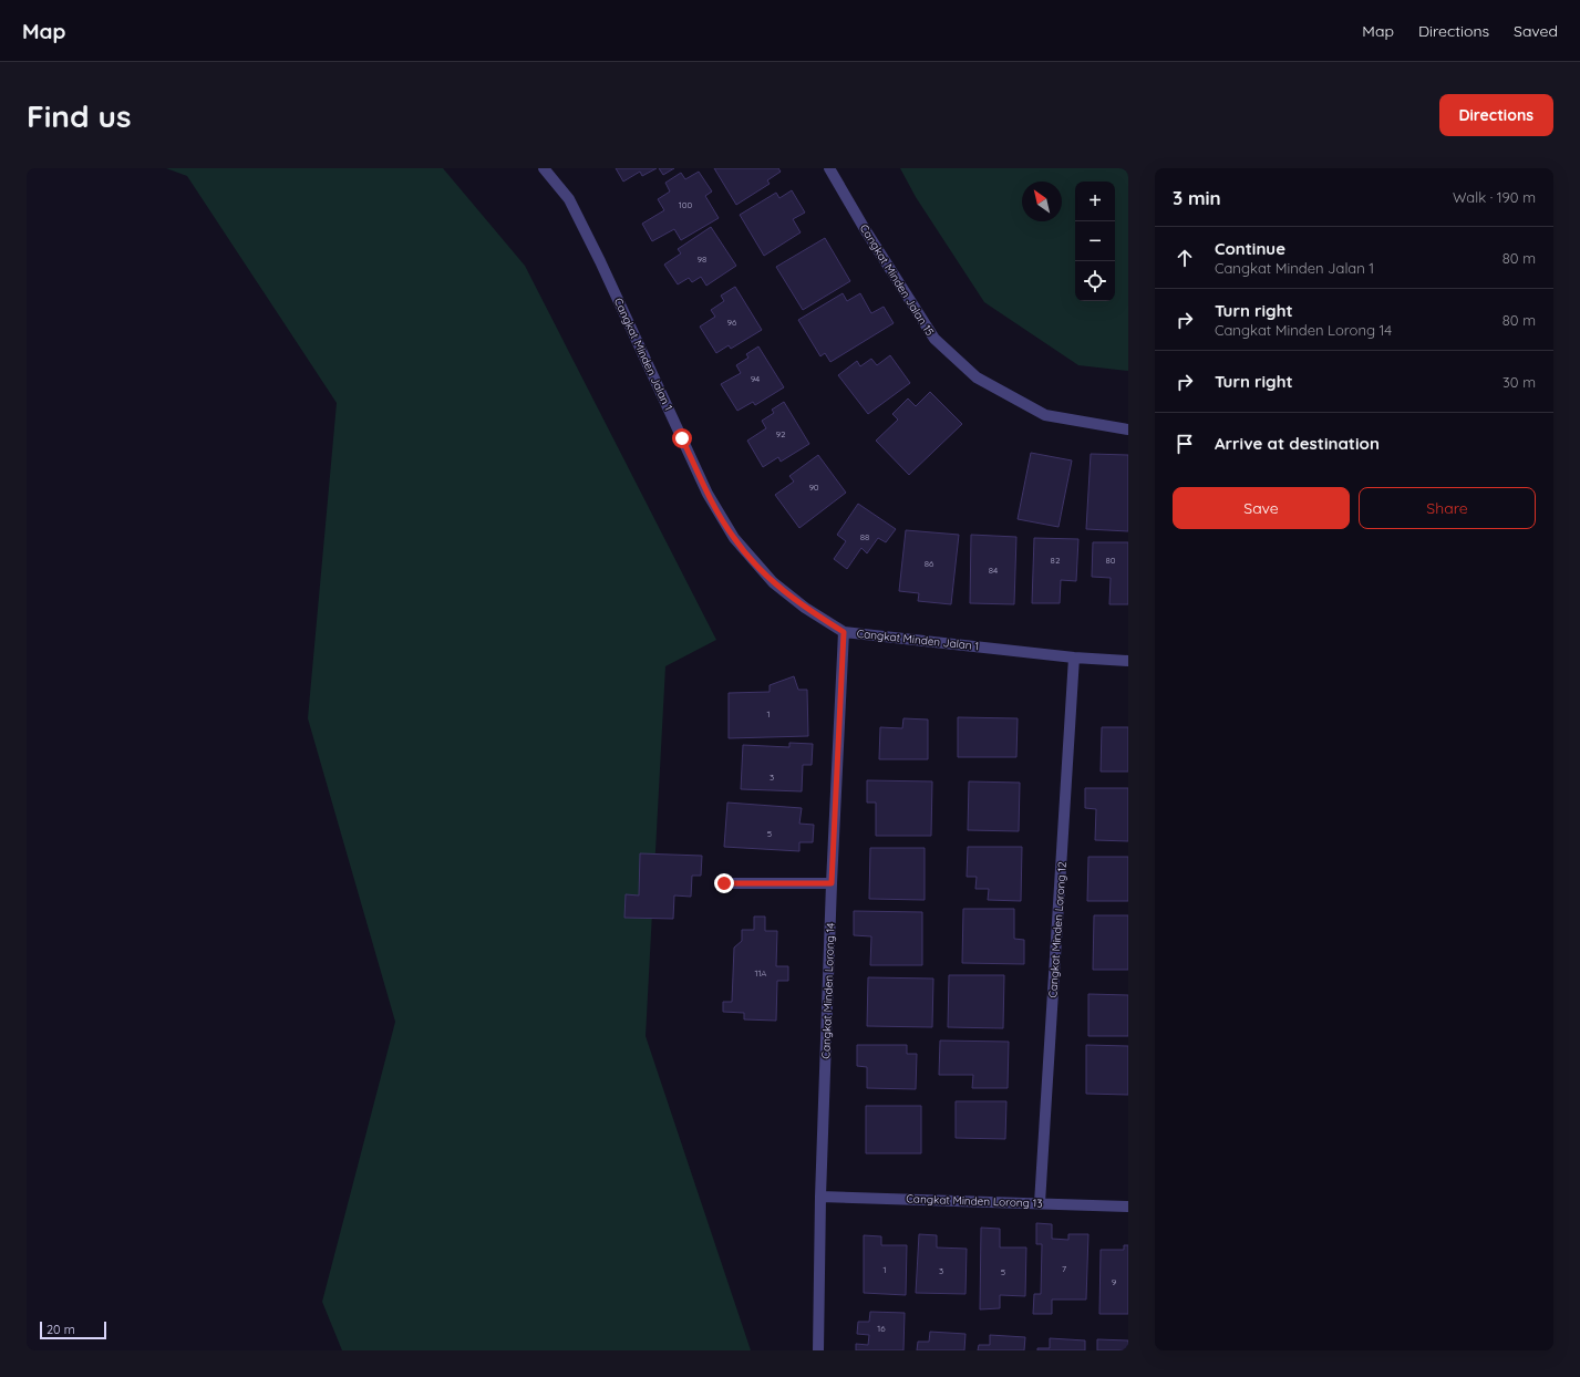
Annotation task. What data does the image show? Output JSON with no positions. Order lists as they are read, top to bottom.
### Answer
{
  "streets": {
    "street": [
      "Cangkat Minden Jalan 15",
      "Cangkat Minden Jalan 1",
      "Cangkat Minden Lorong 12",
      "Cangkat Minden Lorong 14",
      "Cangkat Minden Lorong 13"
    ]
  },
  "crossings": [
    ["Cangkat Minden Jalan 1", "Cangkat Minden Lorong 12"],
    ["Cangkat Minden Jalan 1", "Cangkat Minden Lorong 14"],
    ["Cangkat Minden Lorong 12", "Cangkat Minden Lorong 13"],
    ["Cangkat Minden Lorong 14", "Cangkat Minden Lorong 13"]
  ],
  "house_numbers": [
    "100",
    "98",
    "96",
    "94",
    "92",
    "90",
    "88",
    "82",
    "80",
    "86",
    "84",
    "1",
    "3",
    "5",
    "11A",
    "7",
    "1",
    "3",
    "5",
    "9",
    "16"
  ],
  "scale_bar": "20 m",
  "north": "top left",
  "page": {
    "header": "Map",
    "nav": ["Map", "Directions", "Saved"],
    "buttons": [
      "Directions",
      ["Save", "Share"]
    ],
    "title": "Find us",
    "heading": ["3 min", "Walk · 190 m"],
    "map_buttons": ["+", "−"],
    "list": [
      ["Continue", "Cangkat Minden Jalan 1", "80 m"],
      ["Turn right", "Cangkat Minden Lorong 14", "80 m"],
      ["Turn right", "30 m"],
      "Arrive at destination"
    ],
    "scale": "20 m"
  }
}
